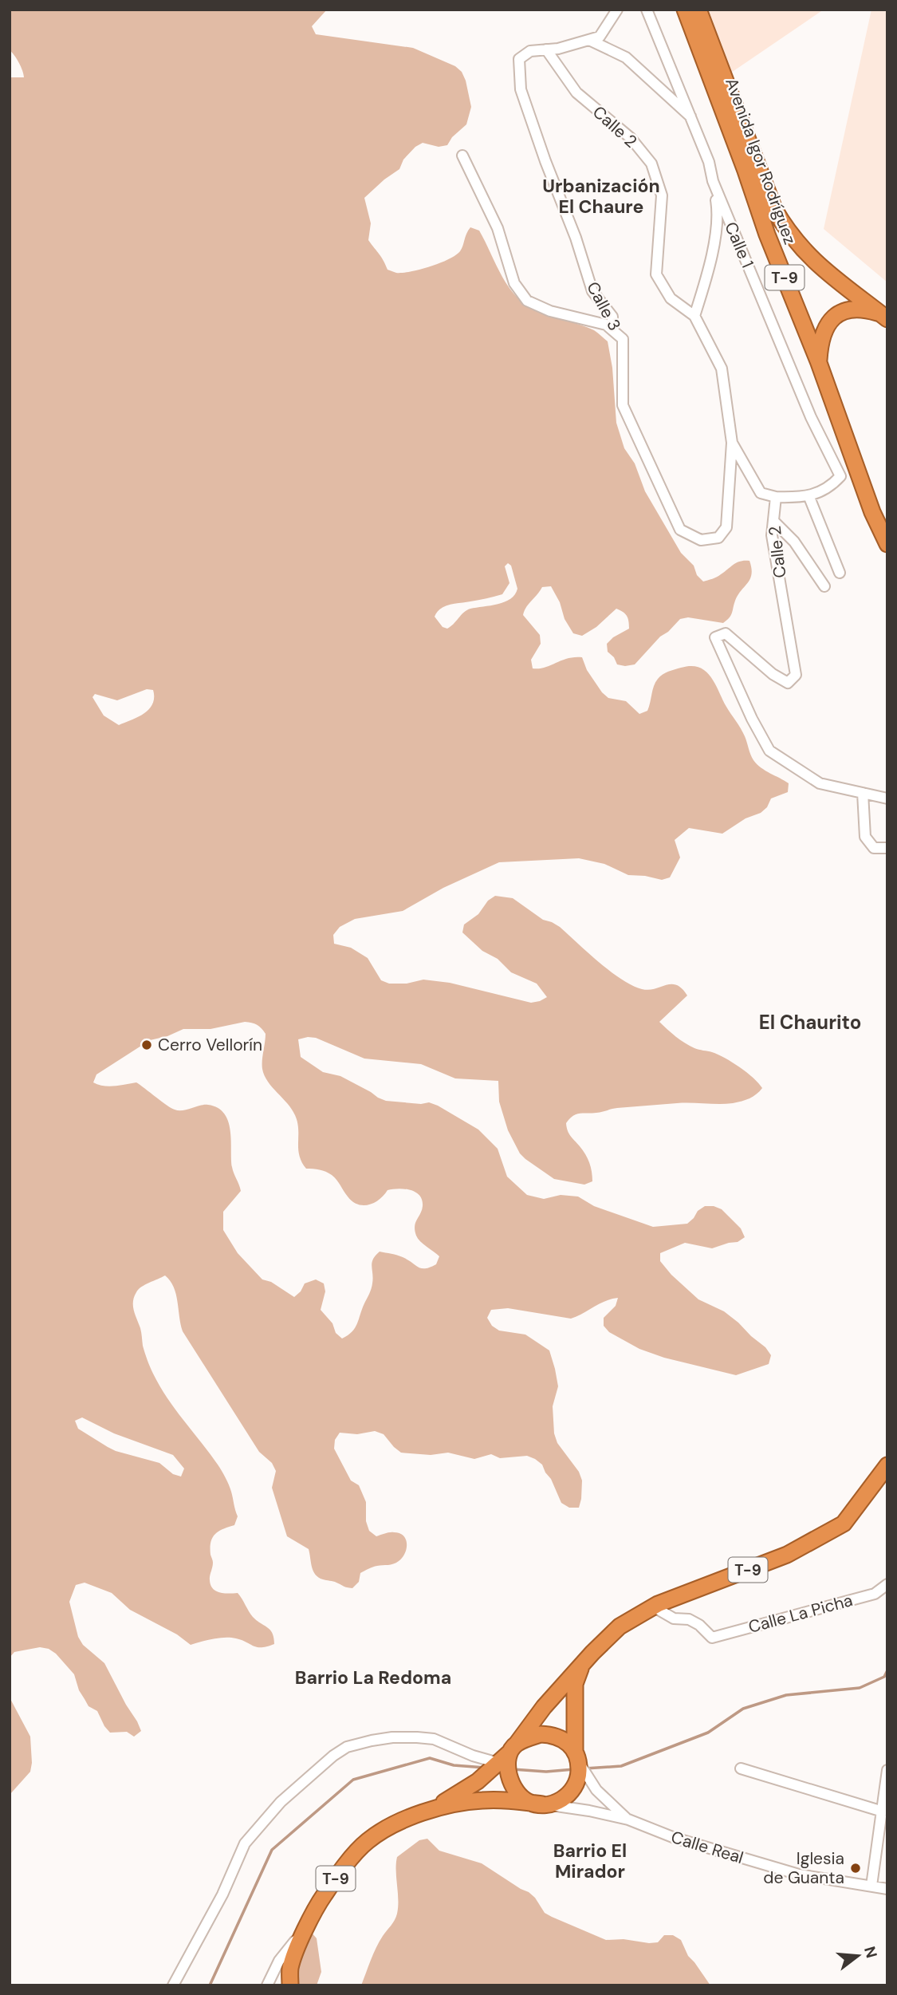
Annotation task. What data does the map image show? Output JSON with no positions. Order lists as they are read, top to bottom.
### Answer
{
  "streets": {
    "highway": ["Avenida Igor Rodríguez", "T-9"],
    "street": [
      "Calle 2",
      "Calle 1",
      "Calle 3",
      "Calle La Picha",
      "Calle Real"
    ]
  },
  "crossings": [
    ["Calle 2", "Calle 3"],
    ["Avenida Igor Rodríguez", "T-9"],
    ["T-9", "Calle La Picha"]
  ],
  "districts": [
    "Urbanización El Chaure",
    "El Chaurito",
    "Barrio La Redoma",
    "Barrio El Mirador"
  ],
  "places": ["Cerro Vellorín", "Iglesia de Guanta"],
  "north": "right"
}
